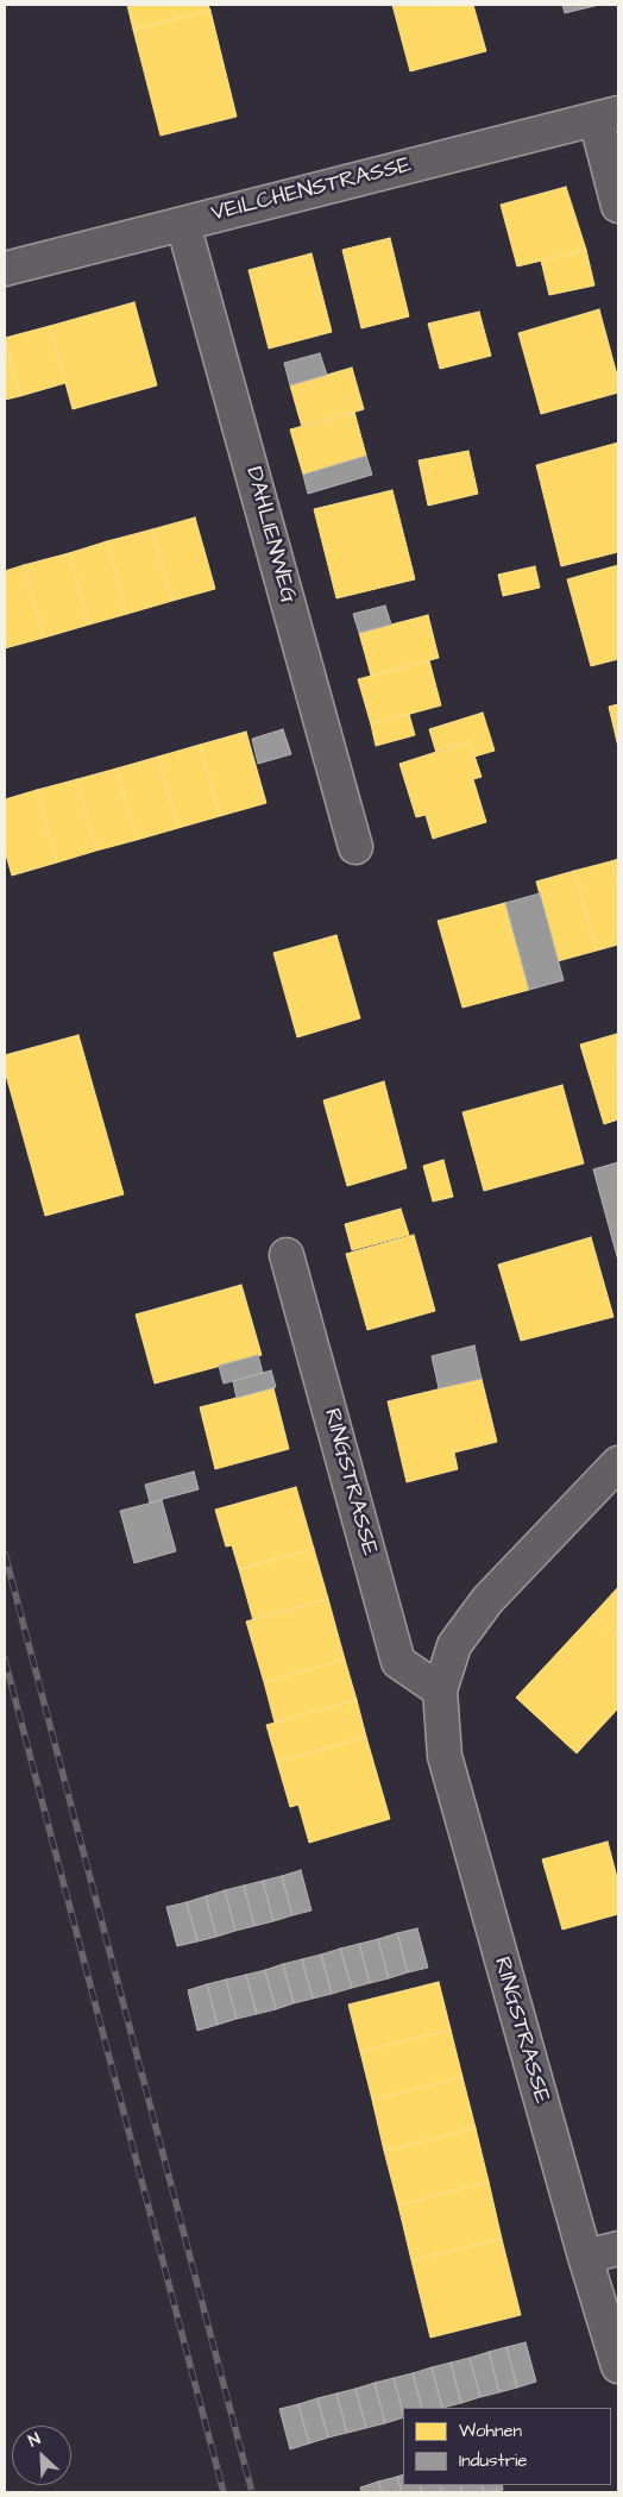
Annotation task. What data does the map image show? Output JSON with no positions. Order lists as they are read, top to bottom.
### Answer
{
  "streets": {
    "street": ["VEILCHENSTRASSE", "DAHLIENWEG", "RINGSTRASSE"]
  },
  "crossings": [
    ["VEILCHENSTRASSE", "DAHLIENWEG"]
  ],
  "legend": ["Wohnen", "Industrie"],
  "north": "top left"
}
